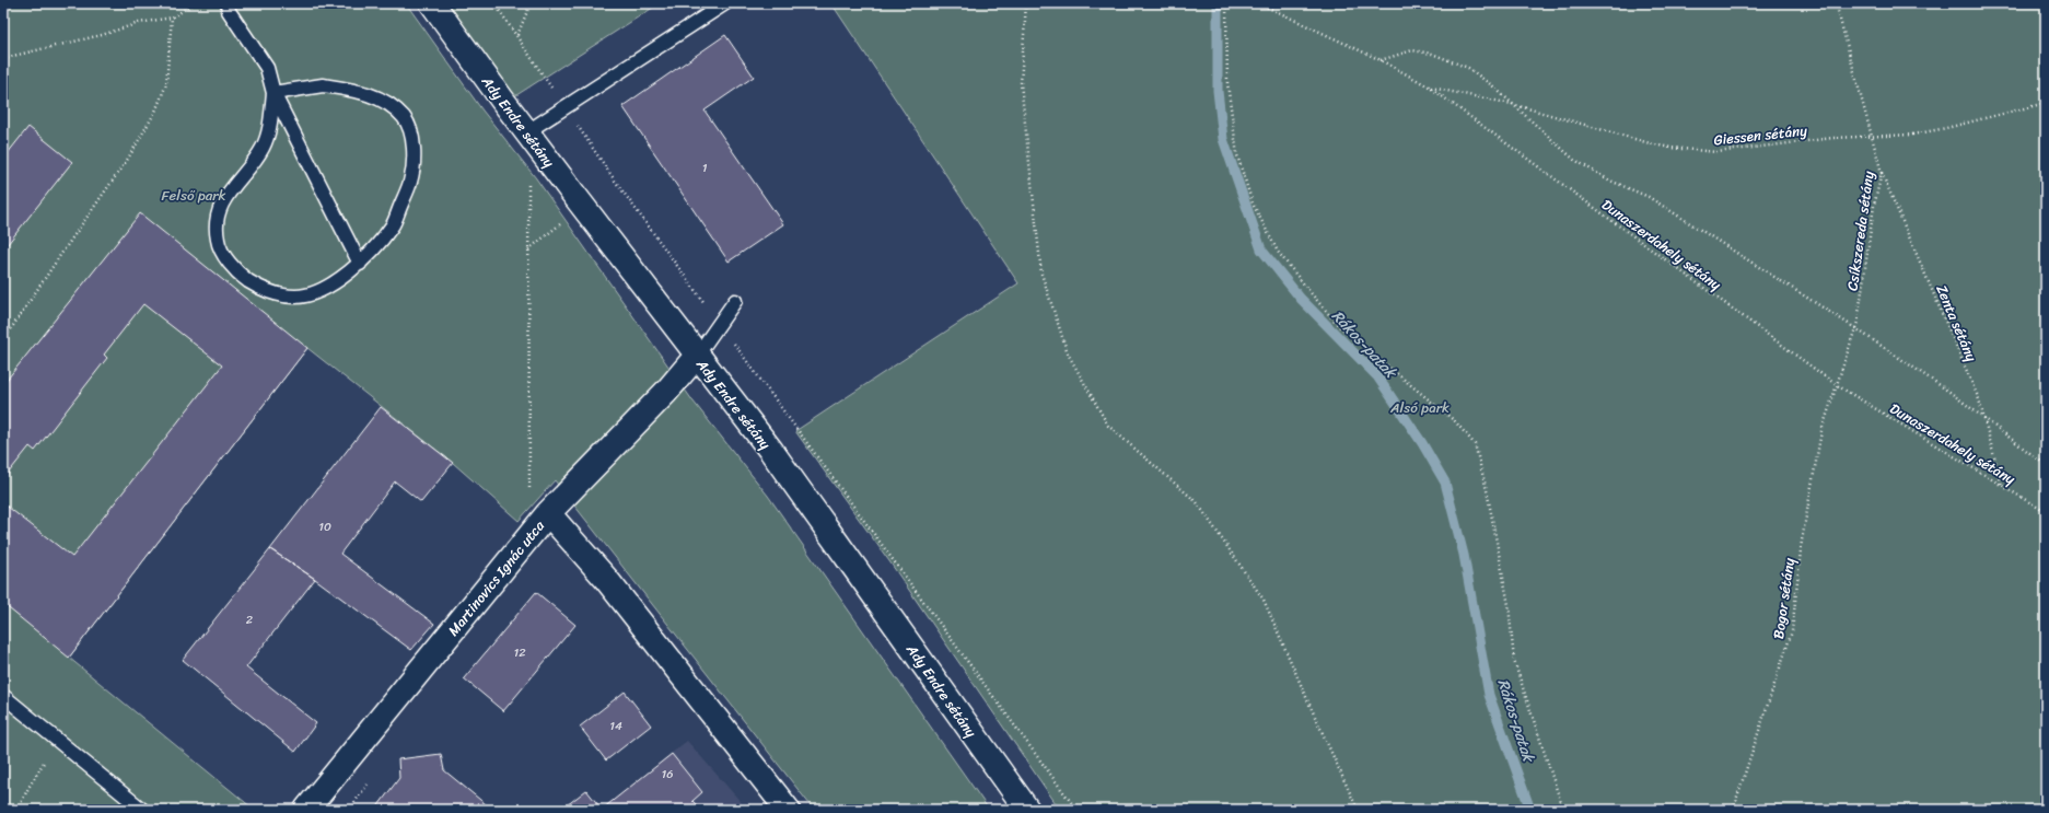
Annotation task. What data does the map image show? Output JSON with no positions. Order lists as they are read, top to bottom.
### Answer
{
  "streets": {
    "street": ["Ady Endre sétány", "Martinovics Ignác utca"],
    "path": [
      "Giessen sétány",
      "Csíkszereda sétány",
      "Dunaszerdahely sétány",
      "Zenta sétány",
      "Bogor sétány"
    ]
  },
  "crossings": [
    ["Ady Endre sétány", "Martinovics Ignác utca"],
    ["Giessen sétány", "Csíkszereda sétány"],
    ["Giessen sétány", "Dunaszerdahely sétány"],
    ["Csíkszereda sétány", "Dunaszerdahely sétány"],
    ["Csíkszereda sétány", "Zenta sétány"],
    ["Csíkszereda sétány", "Bogor sétány"],
    ["Dunaszerdahely sétány", "Zenta sétány"],
    ["Dunaszerdahely sétány", "Bogor sétány"]
  ],
  "water": ["Rákos-patak"],
  "parks": ["Felső park", "Alsó park"],
  "house_numbers": [
    "1",
    "10",
    "2",
    "12",
    "14",
    "16"
  ]
}
